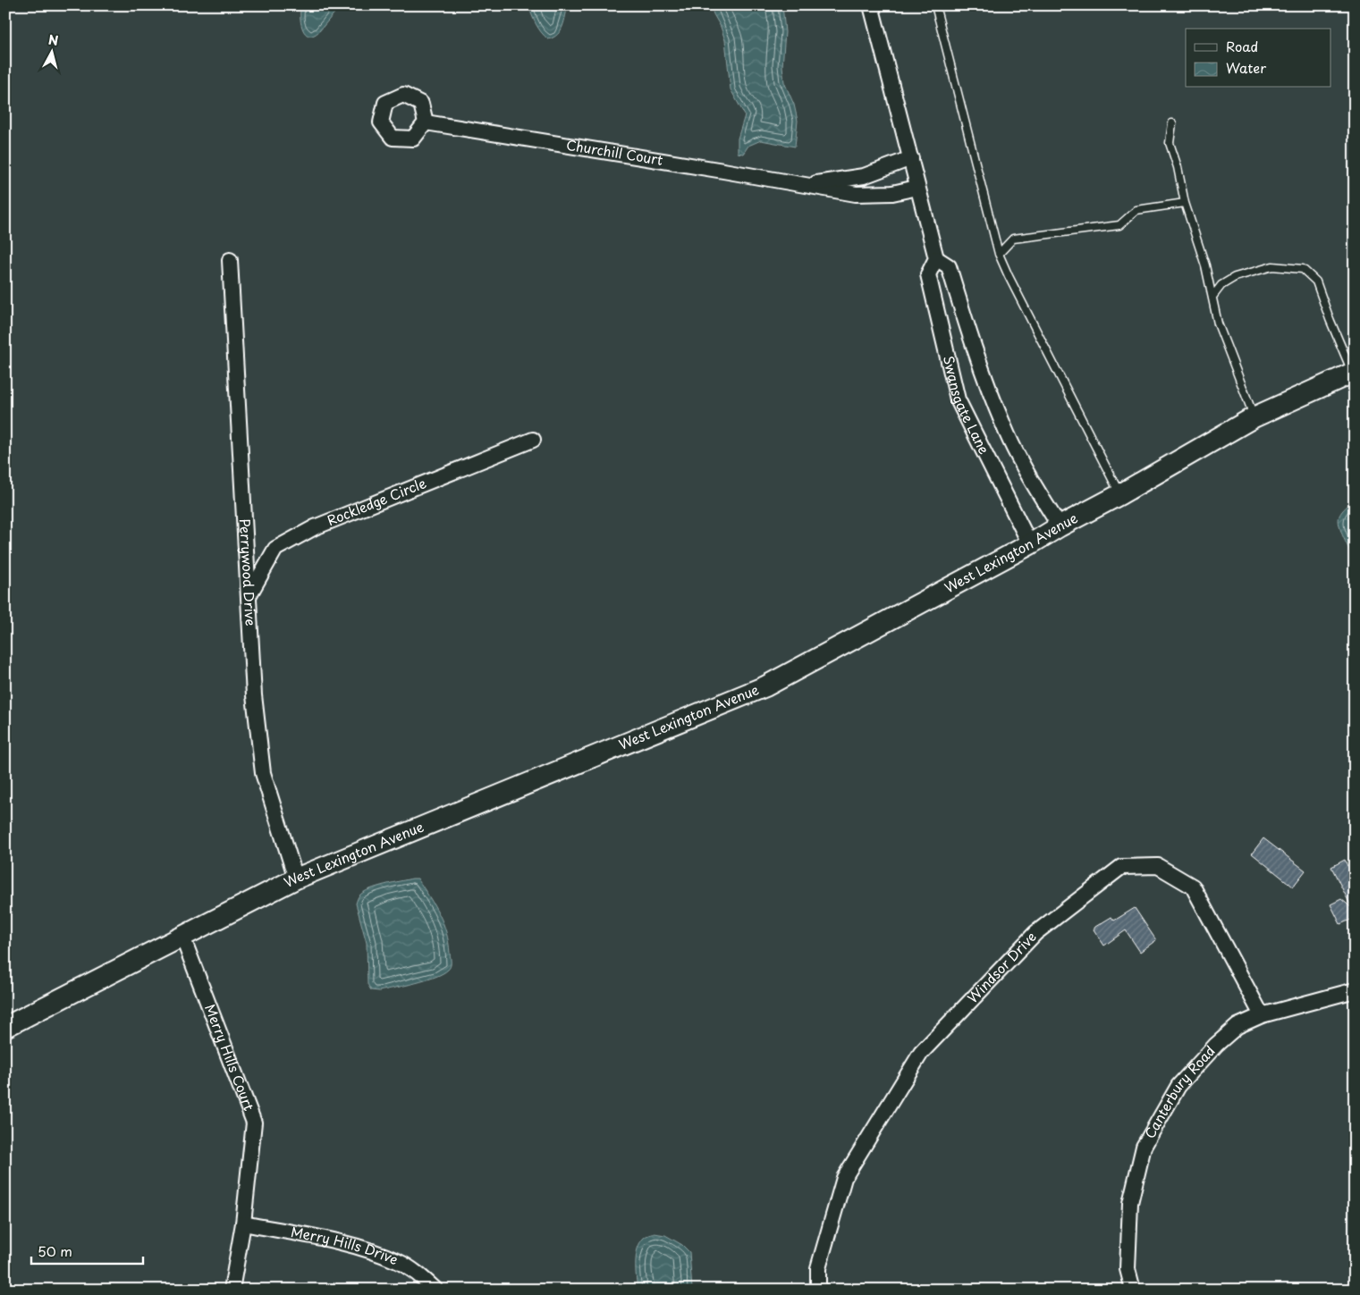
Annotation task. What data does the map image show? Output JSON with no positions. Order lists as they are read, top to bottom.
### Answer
{
  "streets": {
    "street": [
      "Churchill Court",
      "Swansgate Lane",
      "Rockledge Circle",
      "West Lexington Avenue",
      "Perrywood Drive",
      "Windsor Drive",
      "Merry Hills Court",
      "Canterbury Road",
      "Merry Hills Drive"
    ]
  },
  "crossings": [
    ["Swansgate Lane", "West Lexington Avenue"],
    ["Rockledge Circle", "Perrywood Drive"],
    ["West Lexington Avenue", "Perrywood Drive"],
    ["West Lexington Avenue", "Merry Hills Court"],
    ["Windsor Drive", "Canterbury Road"],
    ["Merry Hills Court", "Merry Hills Drive"]
  ],
  "legend": ["Road", "Water"],
  "scale_bar": "50 m",
  "north": "top"
}
